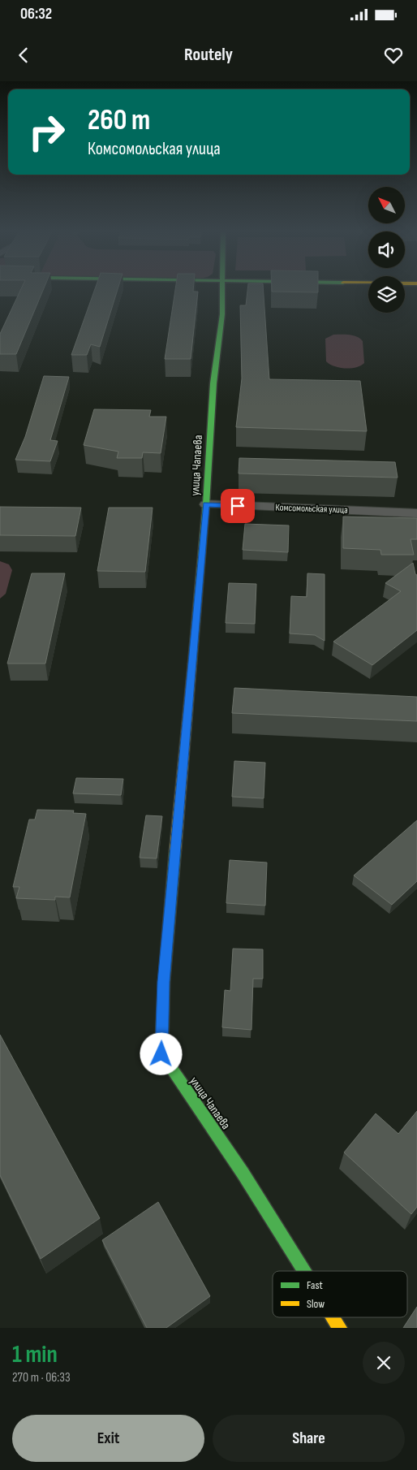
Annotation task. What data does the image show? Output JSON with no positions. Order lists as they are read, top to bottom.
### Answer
{
  "streets": {
    "street": ["улица Чапаева", "Комсомольская улица"]
  },
  "crossings": [
    ["улица Чапаева", "Комсомольская улица"]
  ],
  "legend": ["Fast", "Slow"],
  "north": "top left",
  "page": {
    "status": "06:32",
    "header": "Routely",
    "turn": ["260 m", "Комсомольская улица"],
    "heading": ["1 min", "270 m · 06:33"],
    "buttons": ["Exit", "Share"]
  }
}
